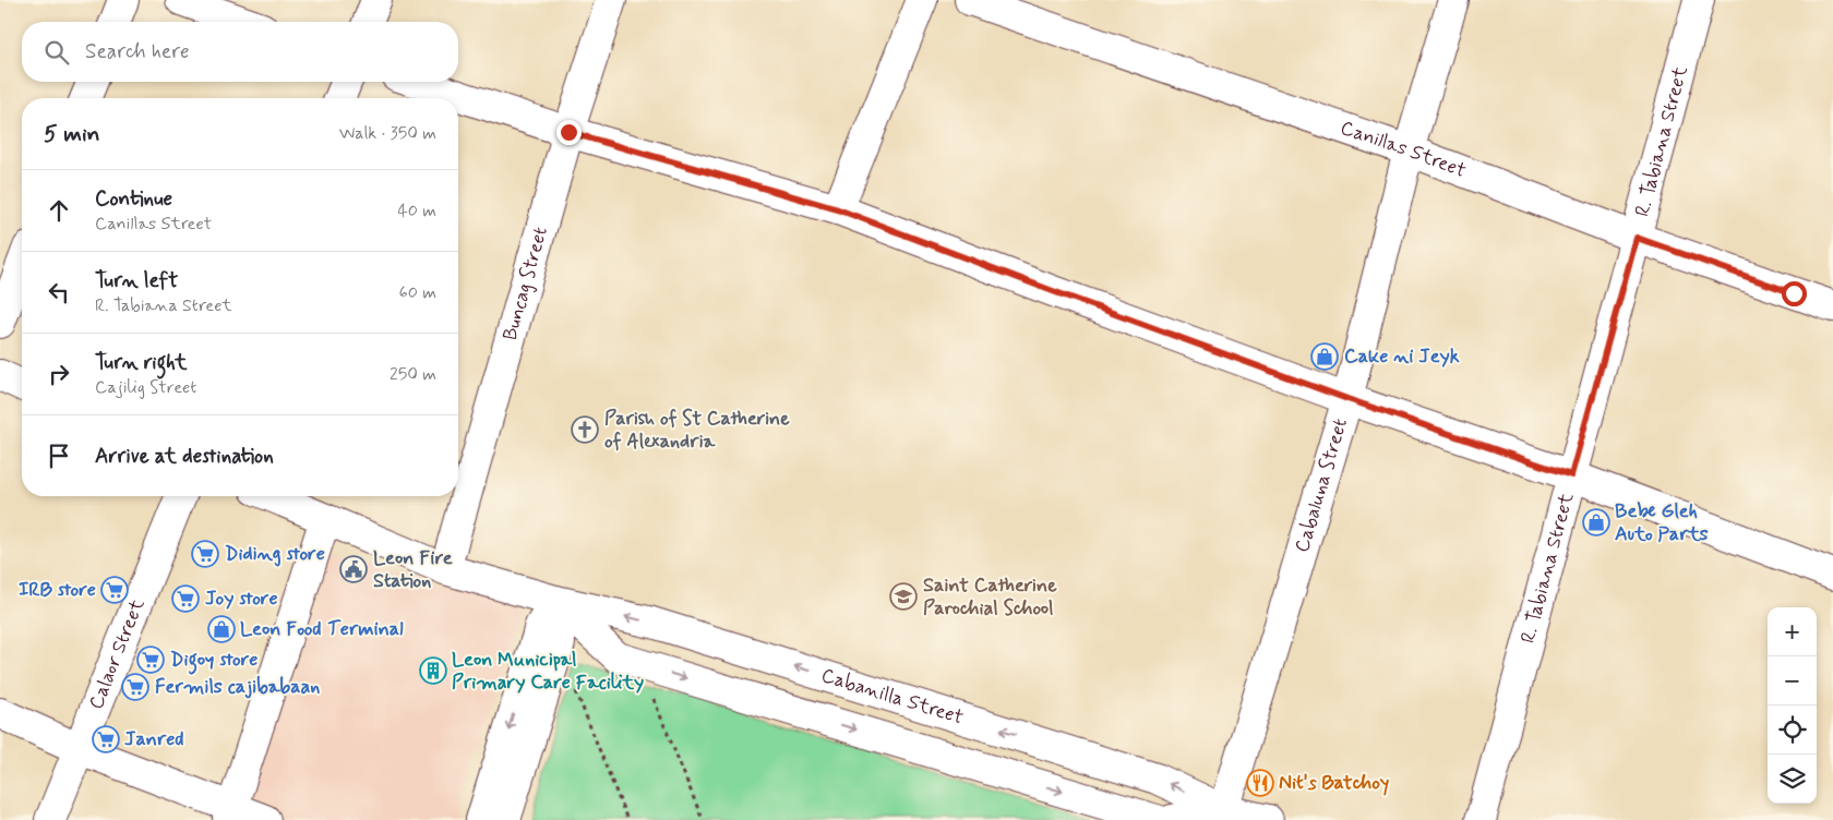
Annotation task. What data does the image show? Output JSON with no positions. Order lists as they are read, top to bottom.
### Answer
{
  "streets": {
    "street": [
      "R. Tabiana Street",
      "Canillas Street",
      "Buncag Street",
      "Cabaluna Street",
      "Calaor Street",
      "Cabanilla Street"
    ]
  },
  "crossings": [
    ["R. Tabiana Street", "Canillas Street"],
    ["Canillas Street", "Cabaluna Street"],
    ["Buncag Street", "Cabanilla Street"],
    ["Cabaluna Street", "Cabanilla Street"]
  ],
  "places": {
    "shop": ["Cake ni Jeyk", "Bebe Gleh Auto Parts", "Leon Food Terminal"],
    "church": ["Parish of St Catherine of Alexandria"],
    "supermarket": [
      "Diding store",
      "IRB store",
      "Joy store",
      "Digoy store",
      "Fermils cajibabaan",
      "Janred"
    ],
    "public building": ["Leon Fire Station"],
    "school or university": ["Saint Catherine Parochial School"],
    "building": ["Leon Municipal Primary Care Facility"],
    "restaurant": ["Nit's Batchoy"]
  },
  "page": {
    "search": "Search here",
    "heading": ["5 min", "Walk · 350 m"],
    "list": [
      ["Continue", "Canillas Street", "40 m"],
      ["Turn left", "R. Tabiana Street", "60 m"],
      ["Turn right", "Cajilig Street", "250 m"],
      "Arrive at destination"
    ],
    "map_buttons": ["+", "−"]
  }
}
